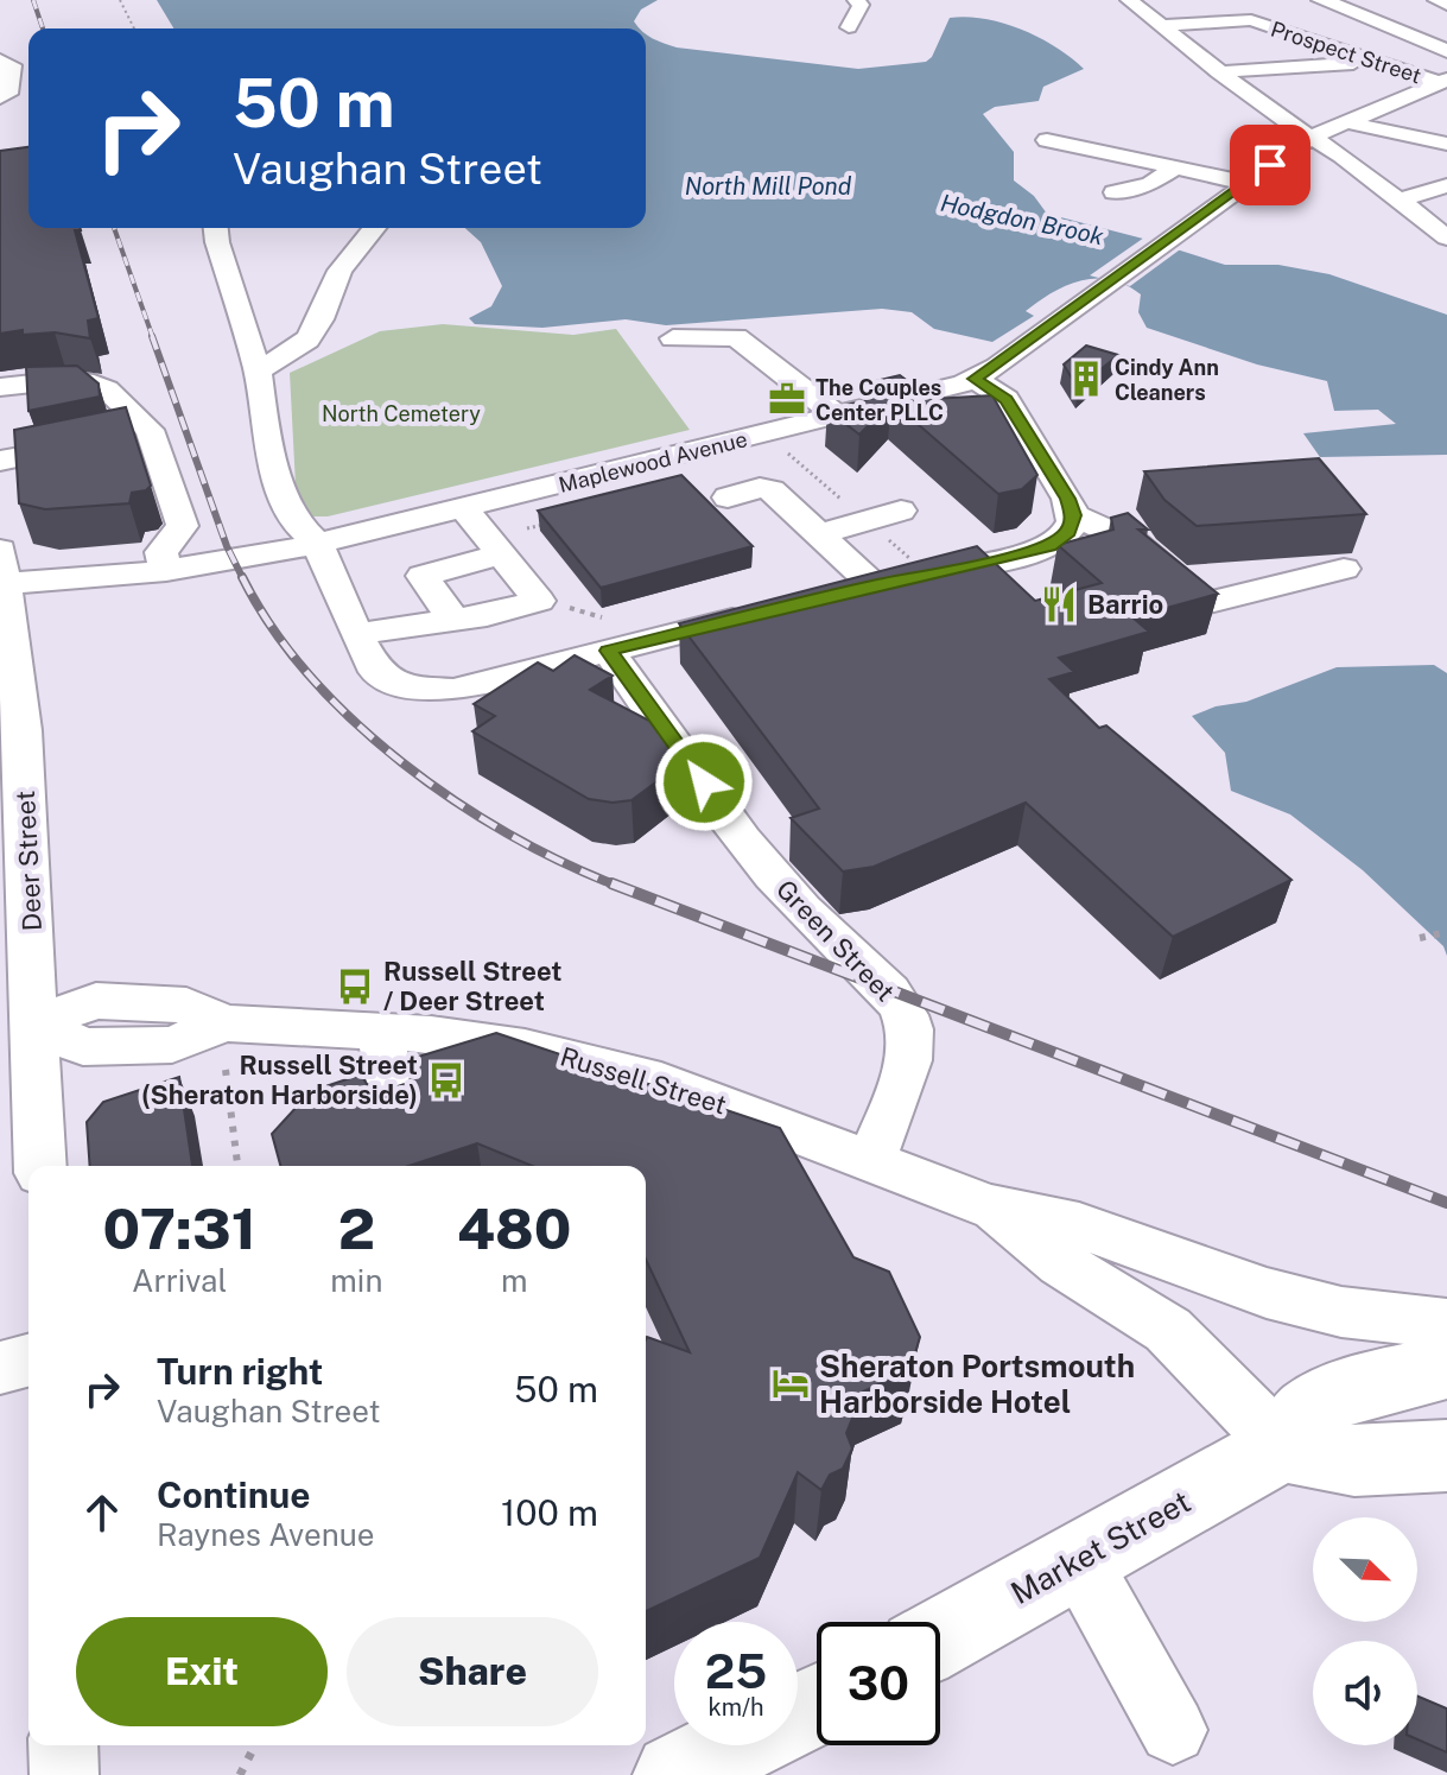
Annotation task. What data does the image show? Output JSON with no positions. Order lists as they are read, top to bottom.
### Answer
{
  "streets": {
    "main road": ["Market Street"],
    "street": [
      "Prospect Street",
      "Maplewood Avenue",
      "Deer Street",
      "Green Street",
      "Russell Street"
    ]
  },
  "crossings": [
    ["Prospect Street", "Maplewood Avenue"],
    ["Maplewood Avenue", "Deer Street"],
    ["Deer Street", "Russell Street"],
    ["Green Street", "Russell Street"]
  ],
  "water": ["North Mill Pond", "Hodgdon Brook"],
  "parks": ["North Cemetery"],
  "places": {
    "building": ["Cindy Ann Cleaners"],
    "office": ["The Couples Center PLLC"],
    "restaurant": ["Barrio"],
    "bus stop": ["Russell Street / Deer Street", "Russell Street (Sheraton Harborside)"],
    "hotel": ["Sheraton Portsmouth Harborside Hotel"]
  },
  "north": "bottom right",
  "page": {
    "turn": ["50 m", "Vaughan Street"],
    "eta": [
      "07:31",
      "Arrival",
      "2",
      "min",
      "480",
      "m"
    ],
    "list": [
      {
        "name": "Turn right",
        "note": "Vaughan Street",
        "value": "50 m"
      },
      {
        "name": "Continue",
        "note": "Raynes Avenue",
        "value": "100 m"
      }
    ],
    "buttons": ["Exit", "Share"],
    "speed": "25 km/h",
    "limit": "30"
  }
}
